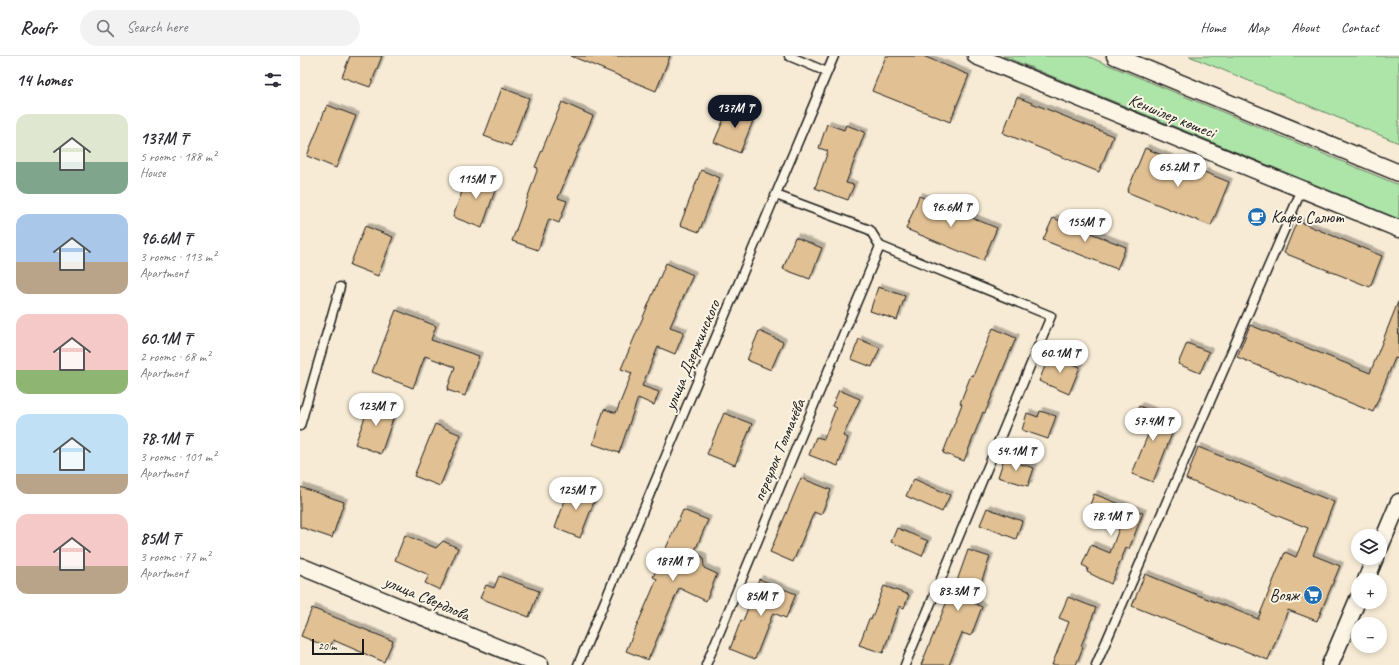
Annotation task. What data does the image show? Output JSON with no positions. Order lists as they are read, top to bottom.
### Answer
{
  "streets": {
    "street": ["Кеншілер көшесі", "улица Свердлова"],
    "lane": ["улица Дзержинского", "переулок Толмачёва"]
  },
  "places": {
    "cafe": ["Кафе Салют"],
    "supermarket": ["Вояж"]
  },
  "scale_bar": "20 m",
  "page": {
    "header": "Roofr",
    "search": "Search here",
    "nav": [
      "Home",
      "Map",
      "About",
      "Contact"
    ],
    "heading": "14 homes",
    "price": [
      "137M ₸",
      "65.2M ₸",
      "115M ₸",
      "96.6M ₸",
      "155M ₸",
      "60.1M ₸",
      "123M ₸",
      "57.4M ₸",
      "54.1M ₸",
      "125M ₸",
      "78.1M ₸",
      "187M ₸",
      "83.3M ₸",
      "85M ₸"
    ],
    "list": [
      {
        "name": "137M ₸",
        "note": "5 rooms · 188 m² · House"
      },
      {
        "name": "96.6M ₸",
        "note": "3 rooms · 113 m² · Apartment"
      },
      {
        "name": "60.1M ₸",
        "note": "2 rooms · 68 m² · Apartment"
      },
      {
        "name": "78.1M ₸",
        "note": "3 rooms · 101 m² · Apartment"
      },
      {
        "name": "85M ₸",
        "note": "3 rooms · 77 m² · Apartment"
      }
    ],
    "map_buttons": ["+", "−"],
    "scale": "20 m"
  }
}
